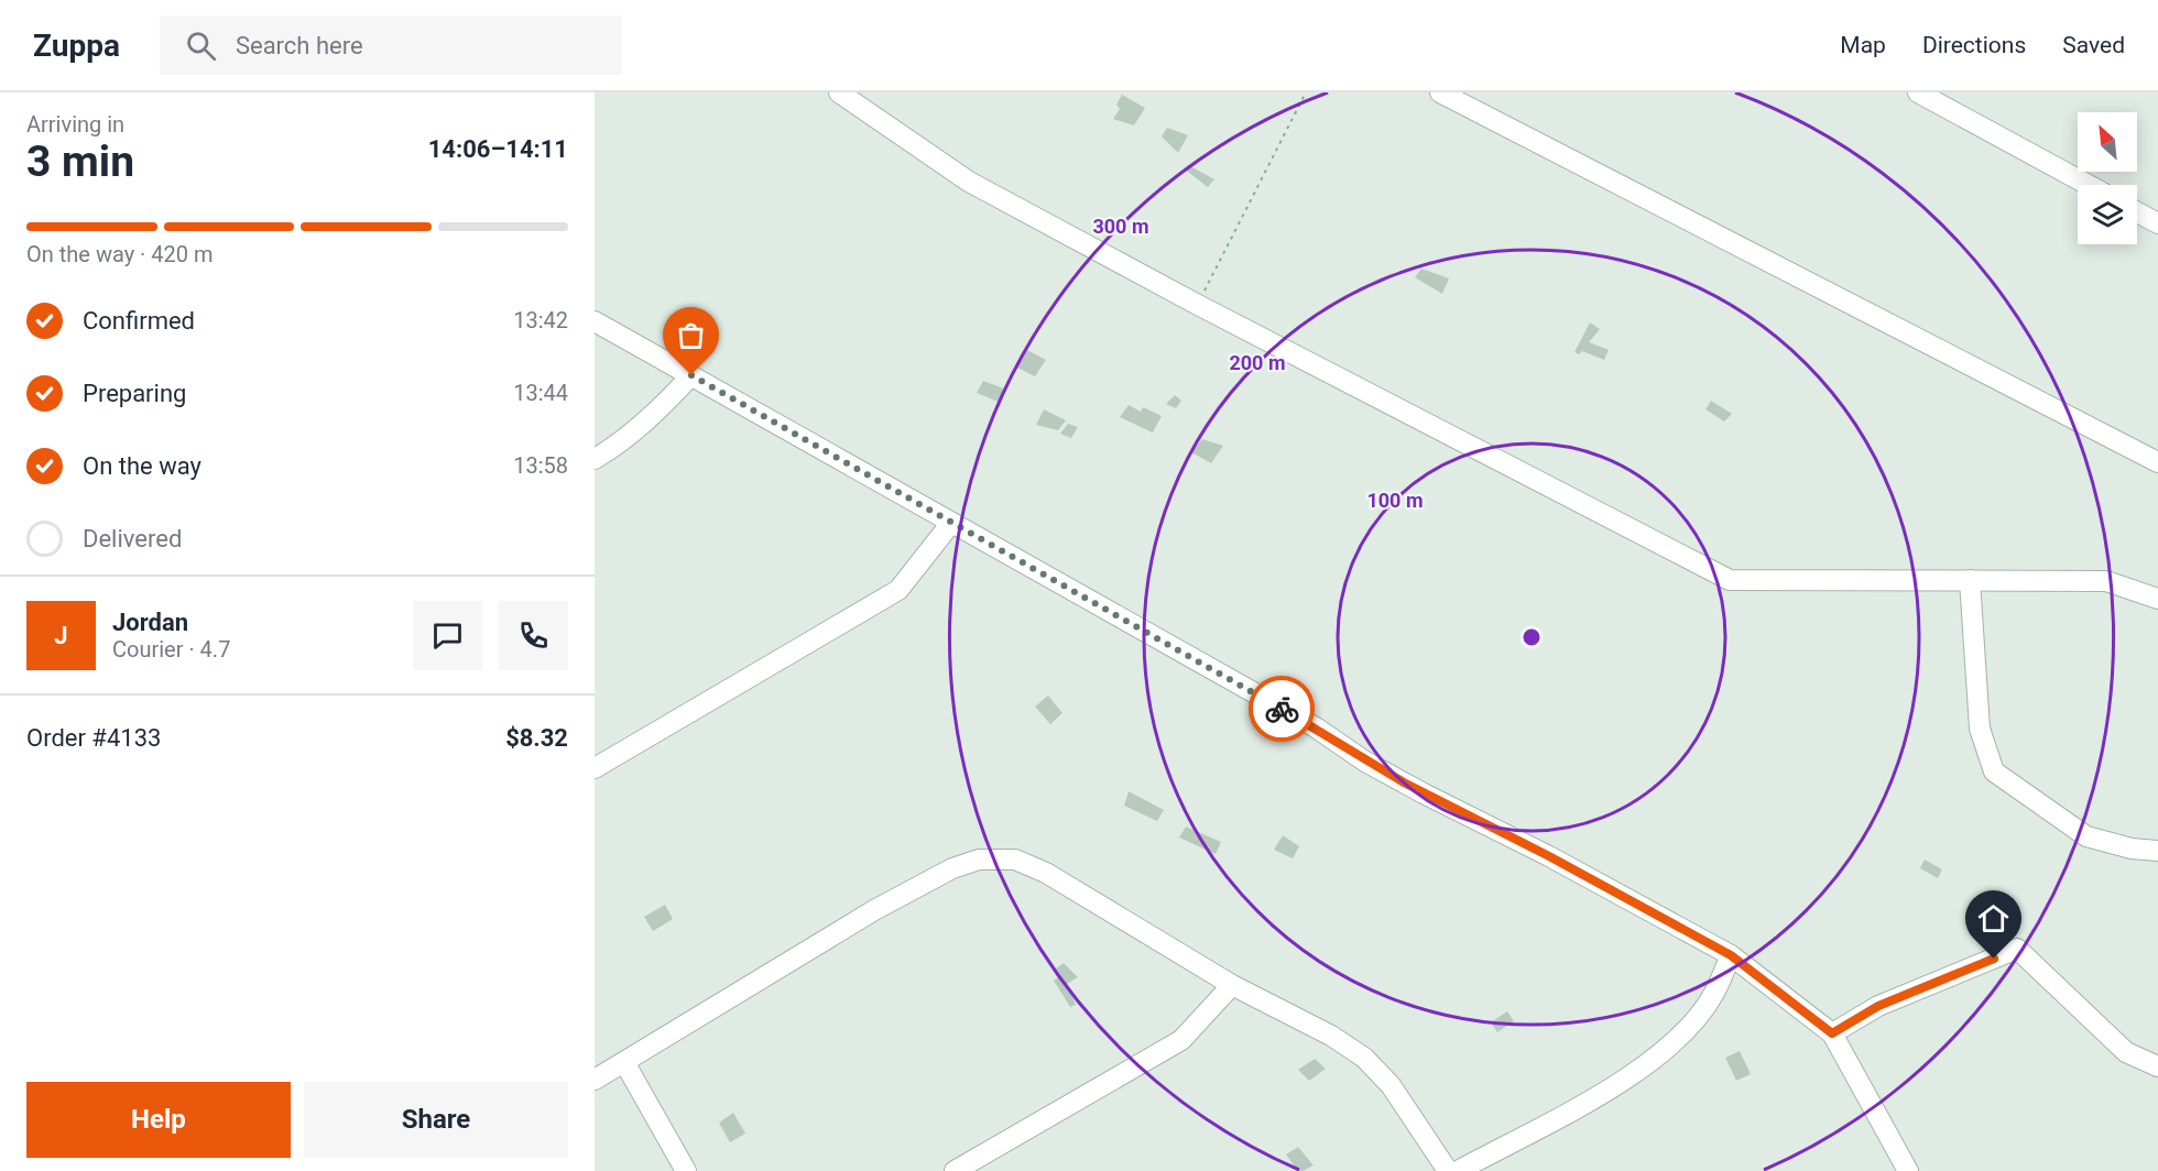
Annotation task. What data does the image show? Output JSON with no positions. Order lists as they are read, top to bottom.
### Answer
{
  "north": "top left",
  "page": {
    "header": "Zuppa",
    "search": "Search here",
    "nav": ["Map", "Directions", "Saved"],
    "heading": ["3 min", "Arriving in", "14:06–14:11"],
    "panel": [
      "Jordan",
      "Courier · 4.7",
      "Order #4133",
      "$8.32"
    ],
    "bar": "On the way · 420 m",
    "list": [
      ["Confirmed", "13:42"],
      ["Preparing", "13:44"],
      ["On the way", "13:58"],
      "Delivered"
    ],
    "round": "J",
    "buttons": ["Help", "Share"]
  },
  "rings": ["300 m", "200 m", "100 m"]
}
